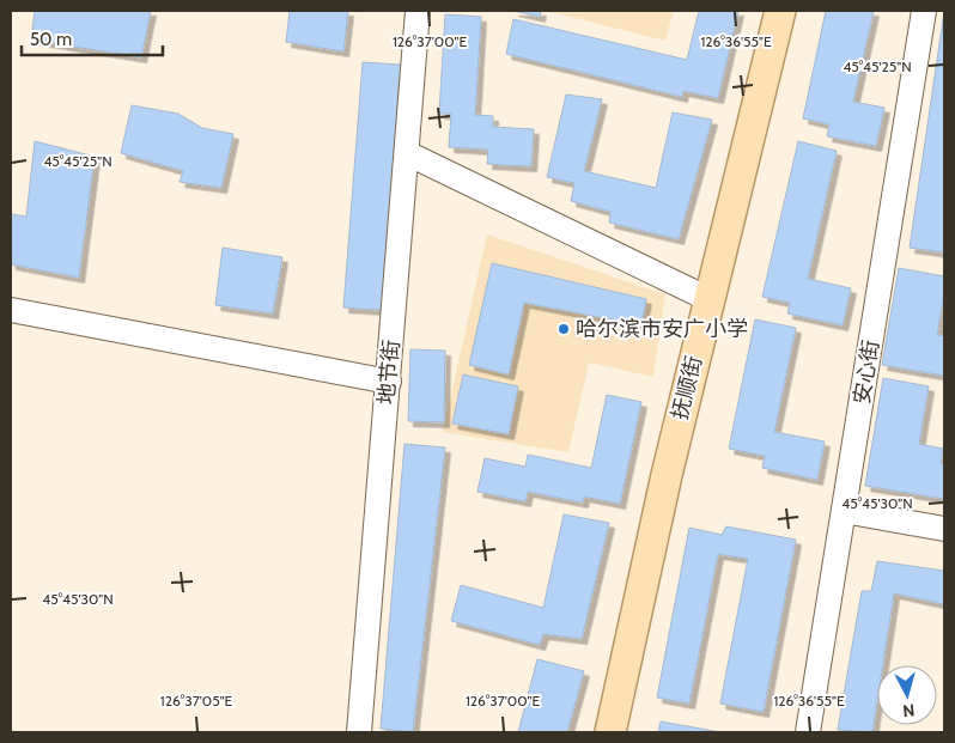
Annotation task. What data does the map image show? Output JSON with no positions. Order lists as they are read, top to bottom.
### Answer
{
  "streets": {
    "main road": ["抚顺街"],
    "street": ["地节街", "安心街"]
  },
  "places": ["哈尔滨市安广小学"],
  "scale_bar": "50 m",
  "north": "bottom",
  "coordinates": [
    "126°37'00\"E",
    "126°36'55\"E",
    "45°45'25\"N",
    "45°45'30\"N",
    "126°37'05\"E"
  ]
}
